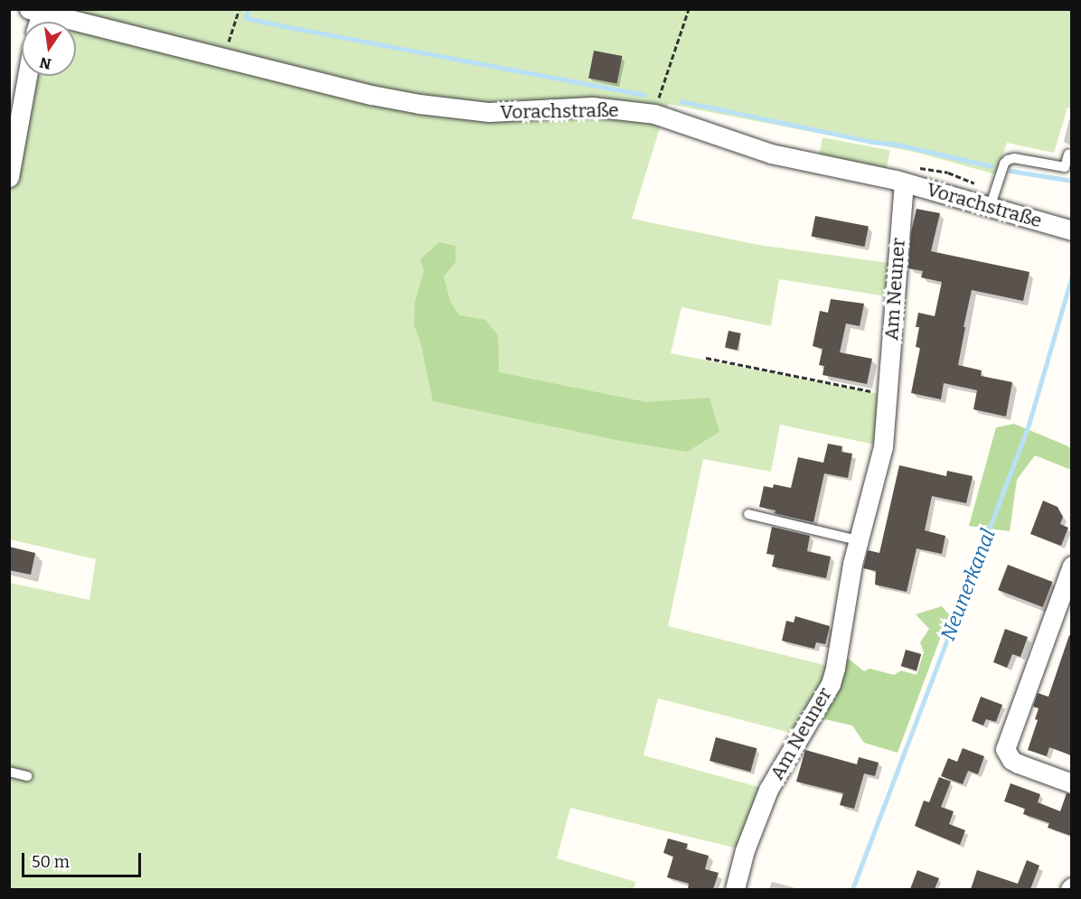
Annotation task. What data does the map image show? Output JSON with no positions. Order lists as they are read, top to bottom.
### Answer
{
  "streets": {
    "street": ["Vorachstraße", "Am Neuner"]
  },
  "crossings": [
    ["Vorachstraße", "Am Neuner"]
  ],
  "water": ["Neunerkanal"],
  "scale_bar": "50 m",
  "north": "bottom"
}
